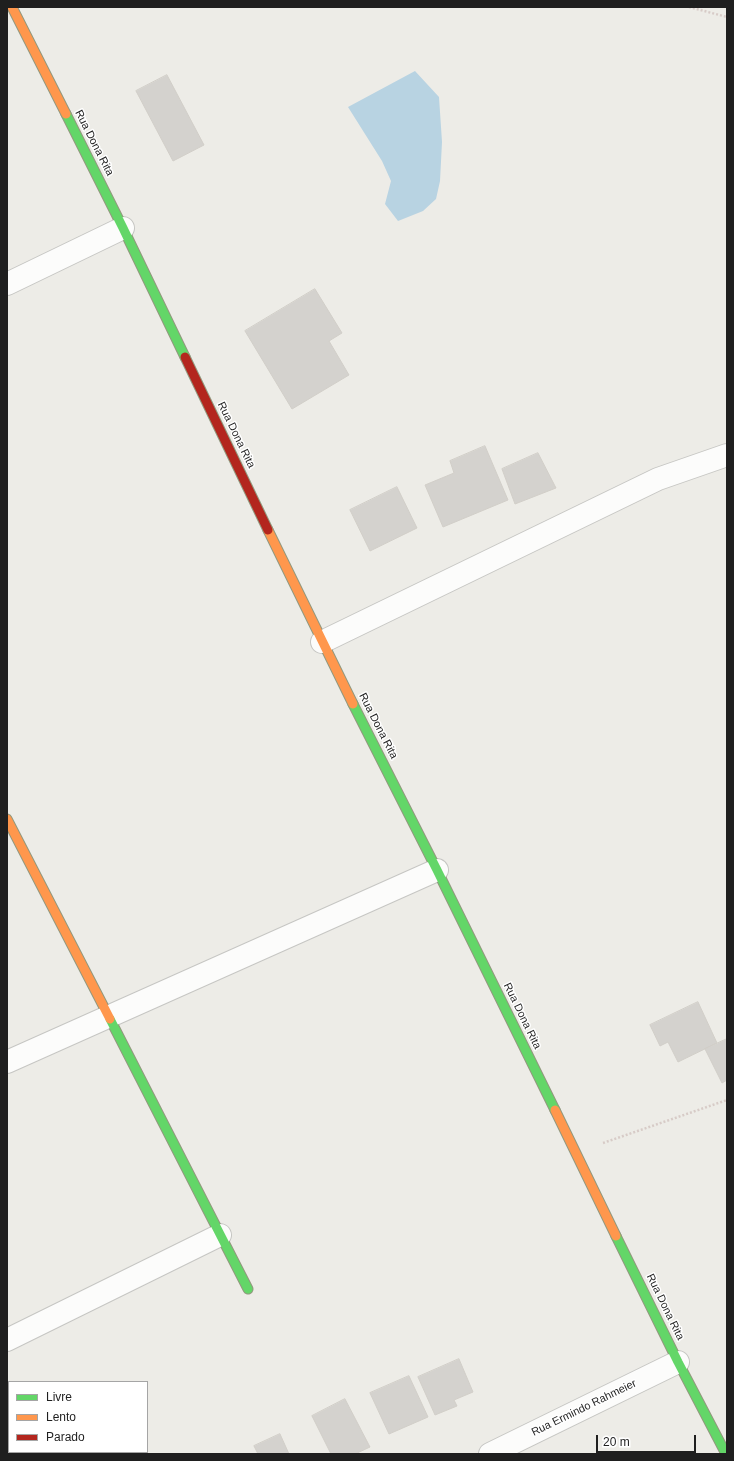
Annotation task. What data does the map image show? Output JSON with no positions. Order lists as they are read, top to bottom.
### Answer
{
  "streets": {
    "main road": ["Rua Dona Rita"],
    "street": ["Rua Ermindo Rahmeier"]
  },
  "crossings": [
    ["Rua Dona Rita", "Rua Ermindo Rahmeier"]
  ],
  "legend": ["Livre", "Lento", "Parado"],
  "scale_bar": "20 m"
}
